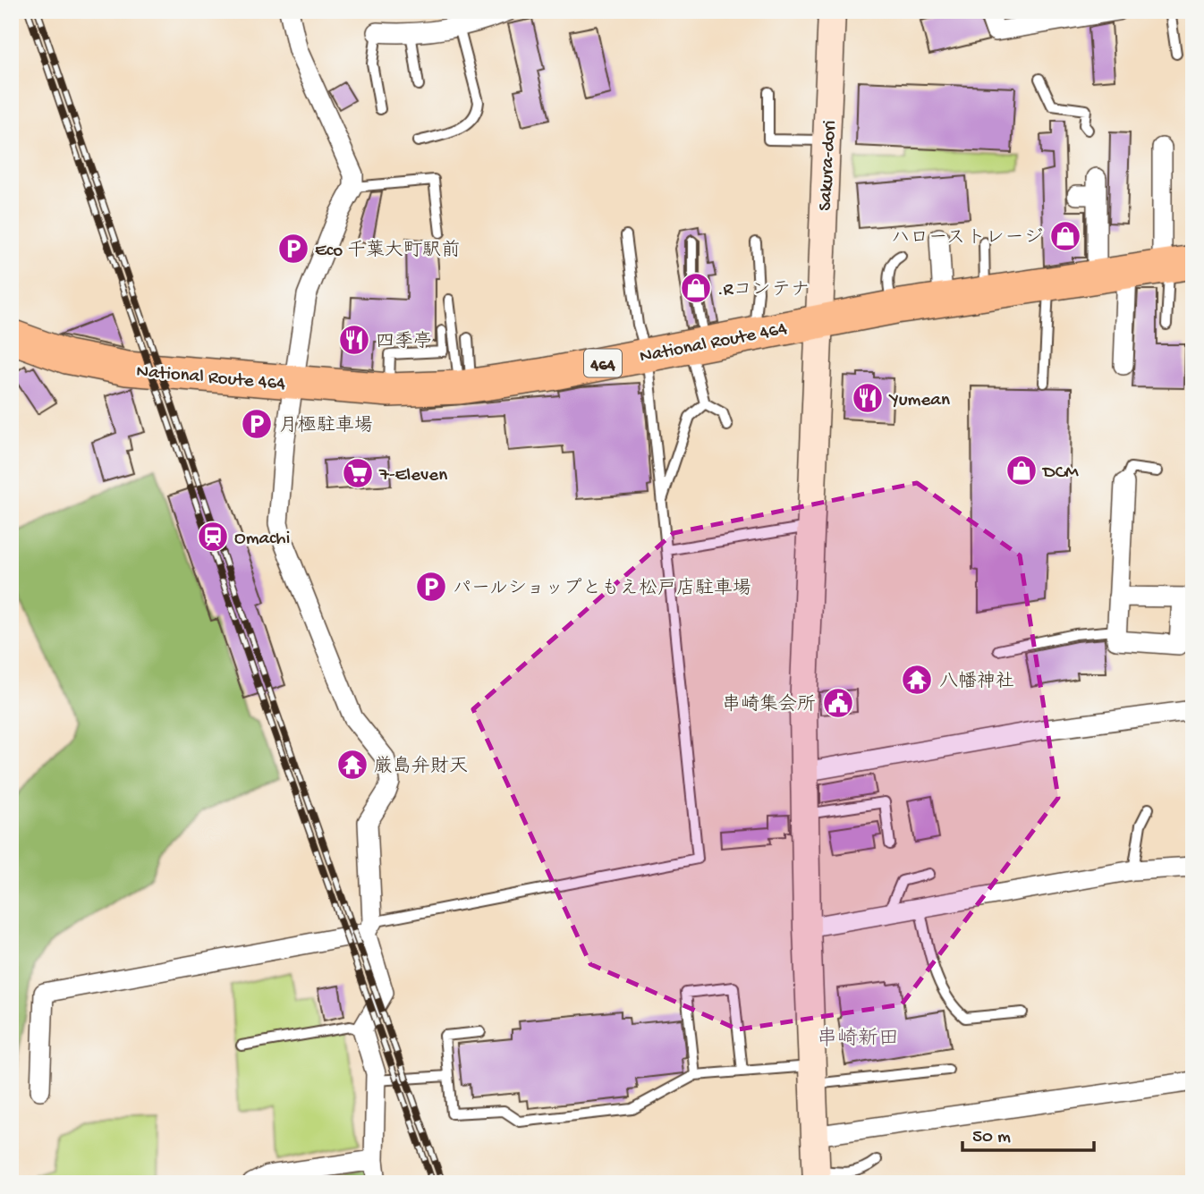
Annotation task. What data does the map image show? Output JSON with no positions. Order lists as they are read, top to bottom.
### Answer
{
  "streets": {
    "highway": ["National Route 464", "464"],
    "street": ["Sakura-dori"]
  },
  "crossings": [
    ["Sakura-dori", "National Route 464"]
  ],
  "districts": ["串崎新田"],
  "places": {
    "shop": ["ハローストレージ", ".Rコンテナ", "DCM"],
    "parking": ["Eco 千葉大町駅前", "月極駐車場", "パールショップともえ松戸店駐車場"],
    "restaurant": ["四季亭", "Yumean"],
    "supermarket": ["7-Eleven"],
    "station": ["Omachi"],
    "temple": ["八幡神社", "厳島弁財天"],
    "public building": ["串崎集会所"]
  },
  "scale_bar": "50 m"
}
